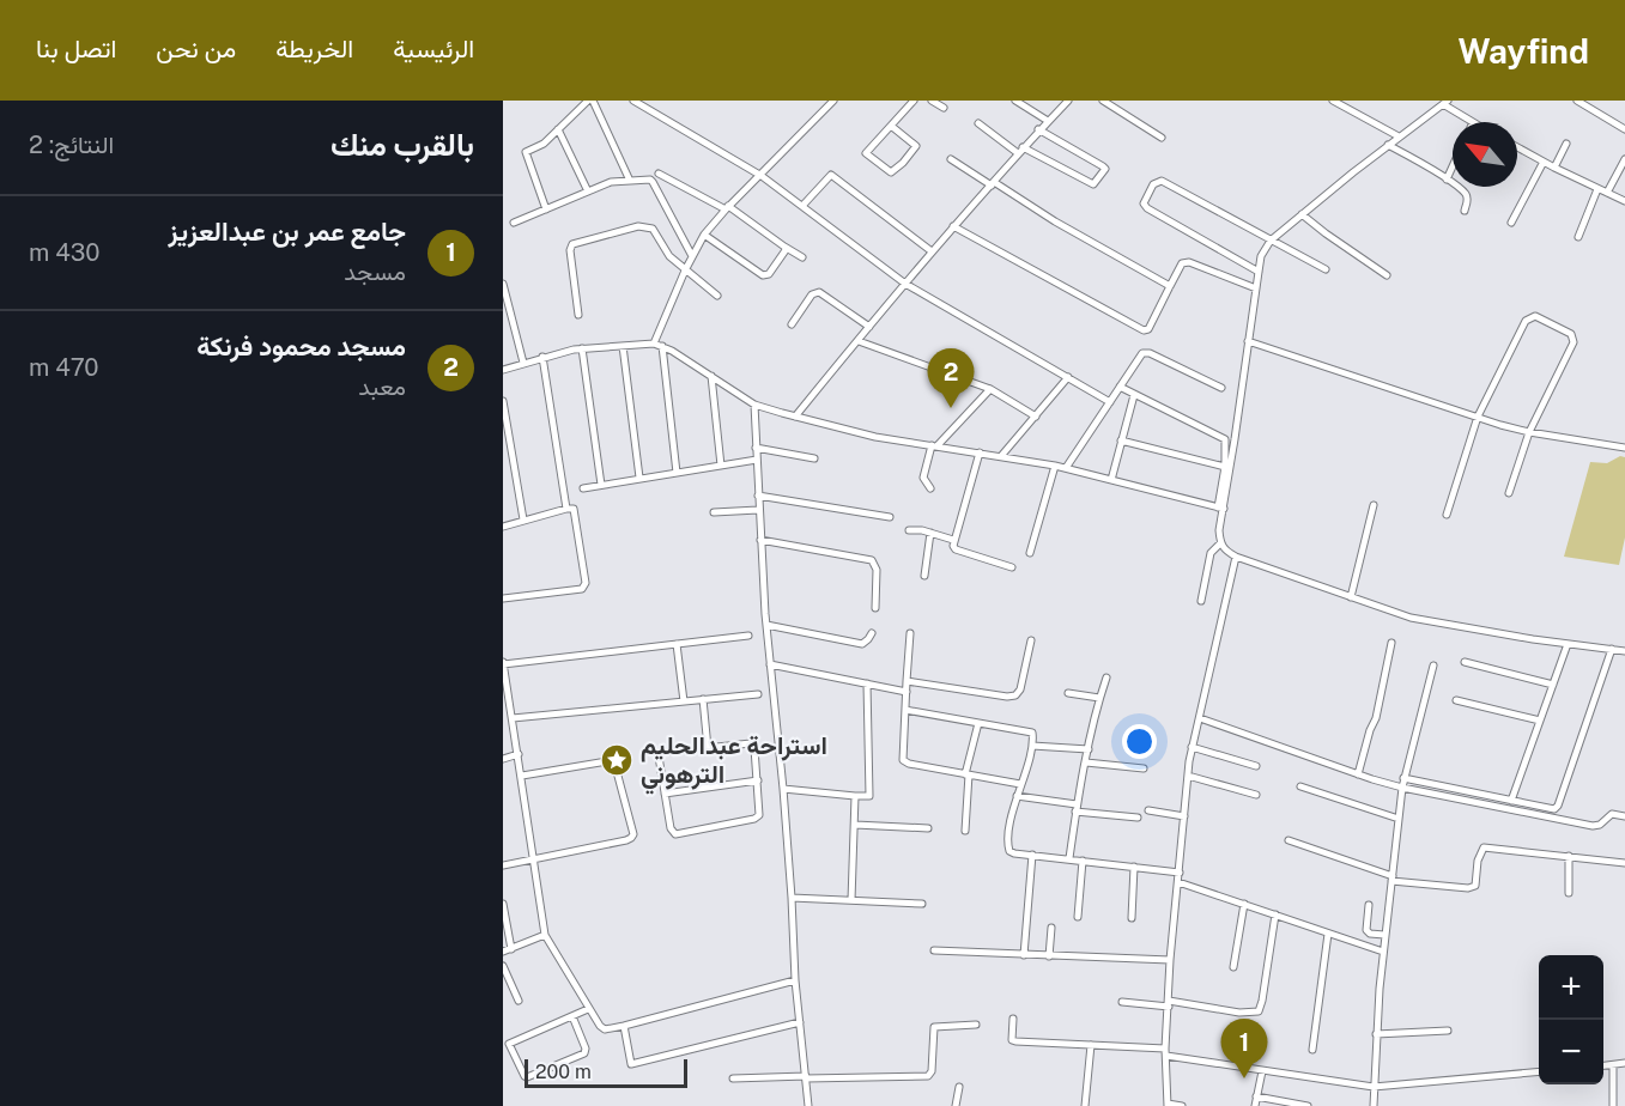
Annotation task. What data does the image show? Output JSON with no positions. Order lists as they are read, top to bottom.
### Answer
{
  "places": {
    "place": ["استراحة عبدالحليم الترهوني"]
  },
  "scale_bar": "200 m",
  "north": "top left",
  "page": {
    "header": "Wayfind",
    "nav": [
      "الرئيسية",
      "الخريطة",
      "من نحن",
      "اتصل بنا"
    ],
    "heading": ["بالقرب منك", "النتائج: 2"],
    "list": [
      {
        "mark": "1",
        "name": "جامع عمر بن عبدالعزيز",
        "note": "مسجد",
        "value": "430 m"
      },
      {
        "mark": "2",
        "name": "مسجد محمود فرنكة",
        "note": "معبد",
        "value": "470 m"
      }
    ],
    "pins": ["2", "1"],
    "map_buttons": ["+", "−"],
    "scale": "200 m"
  }
}
